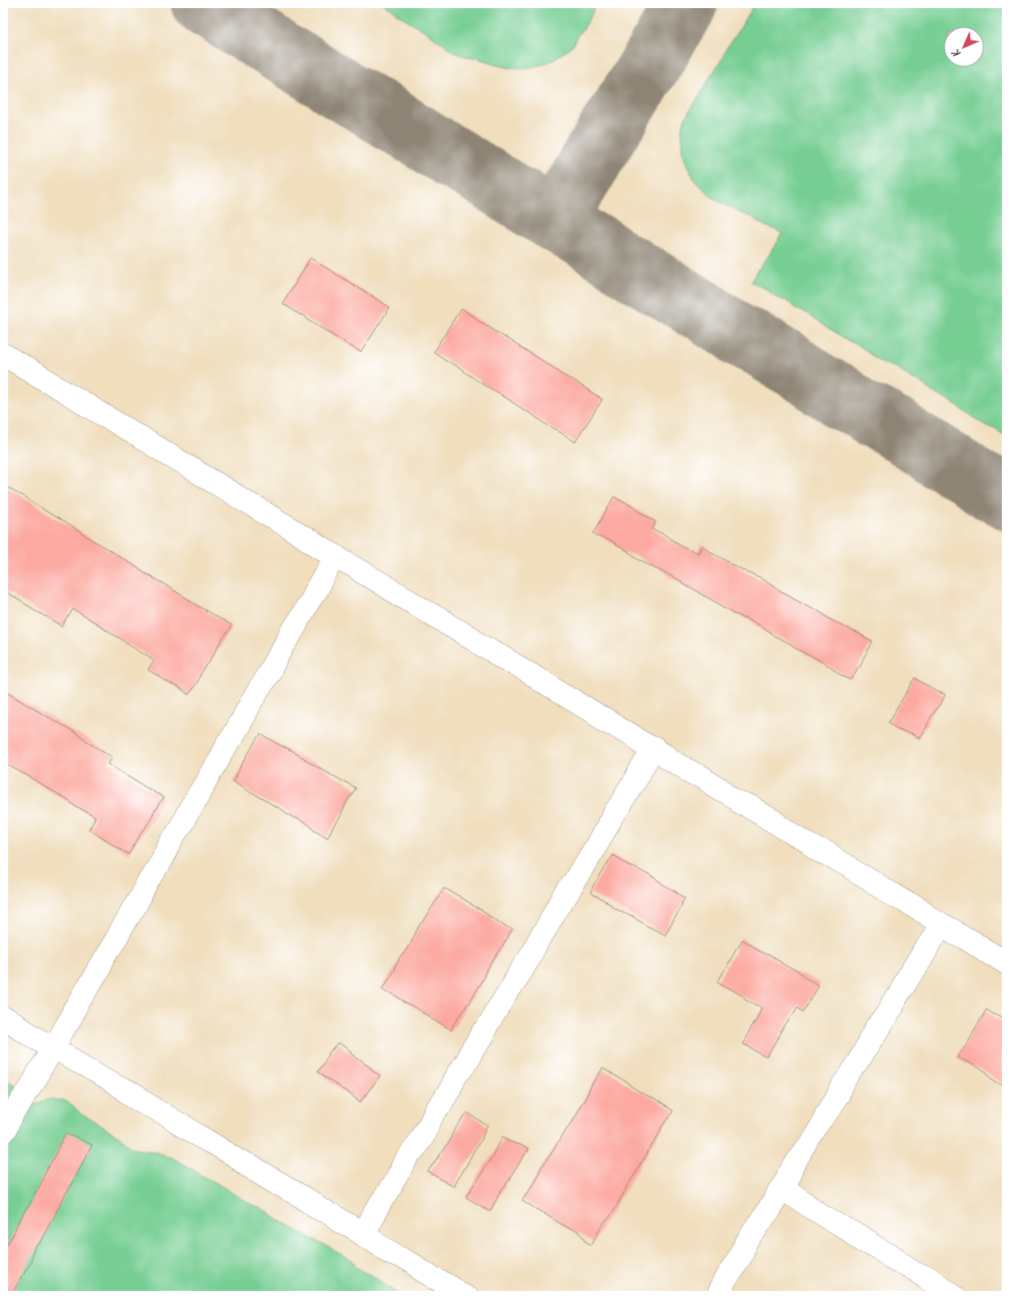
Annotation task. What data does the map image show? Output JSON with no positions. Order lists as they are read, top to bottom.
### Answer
{
  "north": "bottom left"
}
